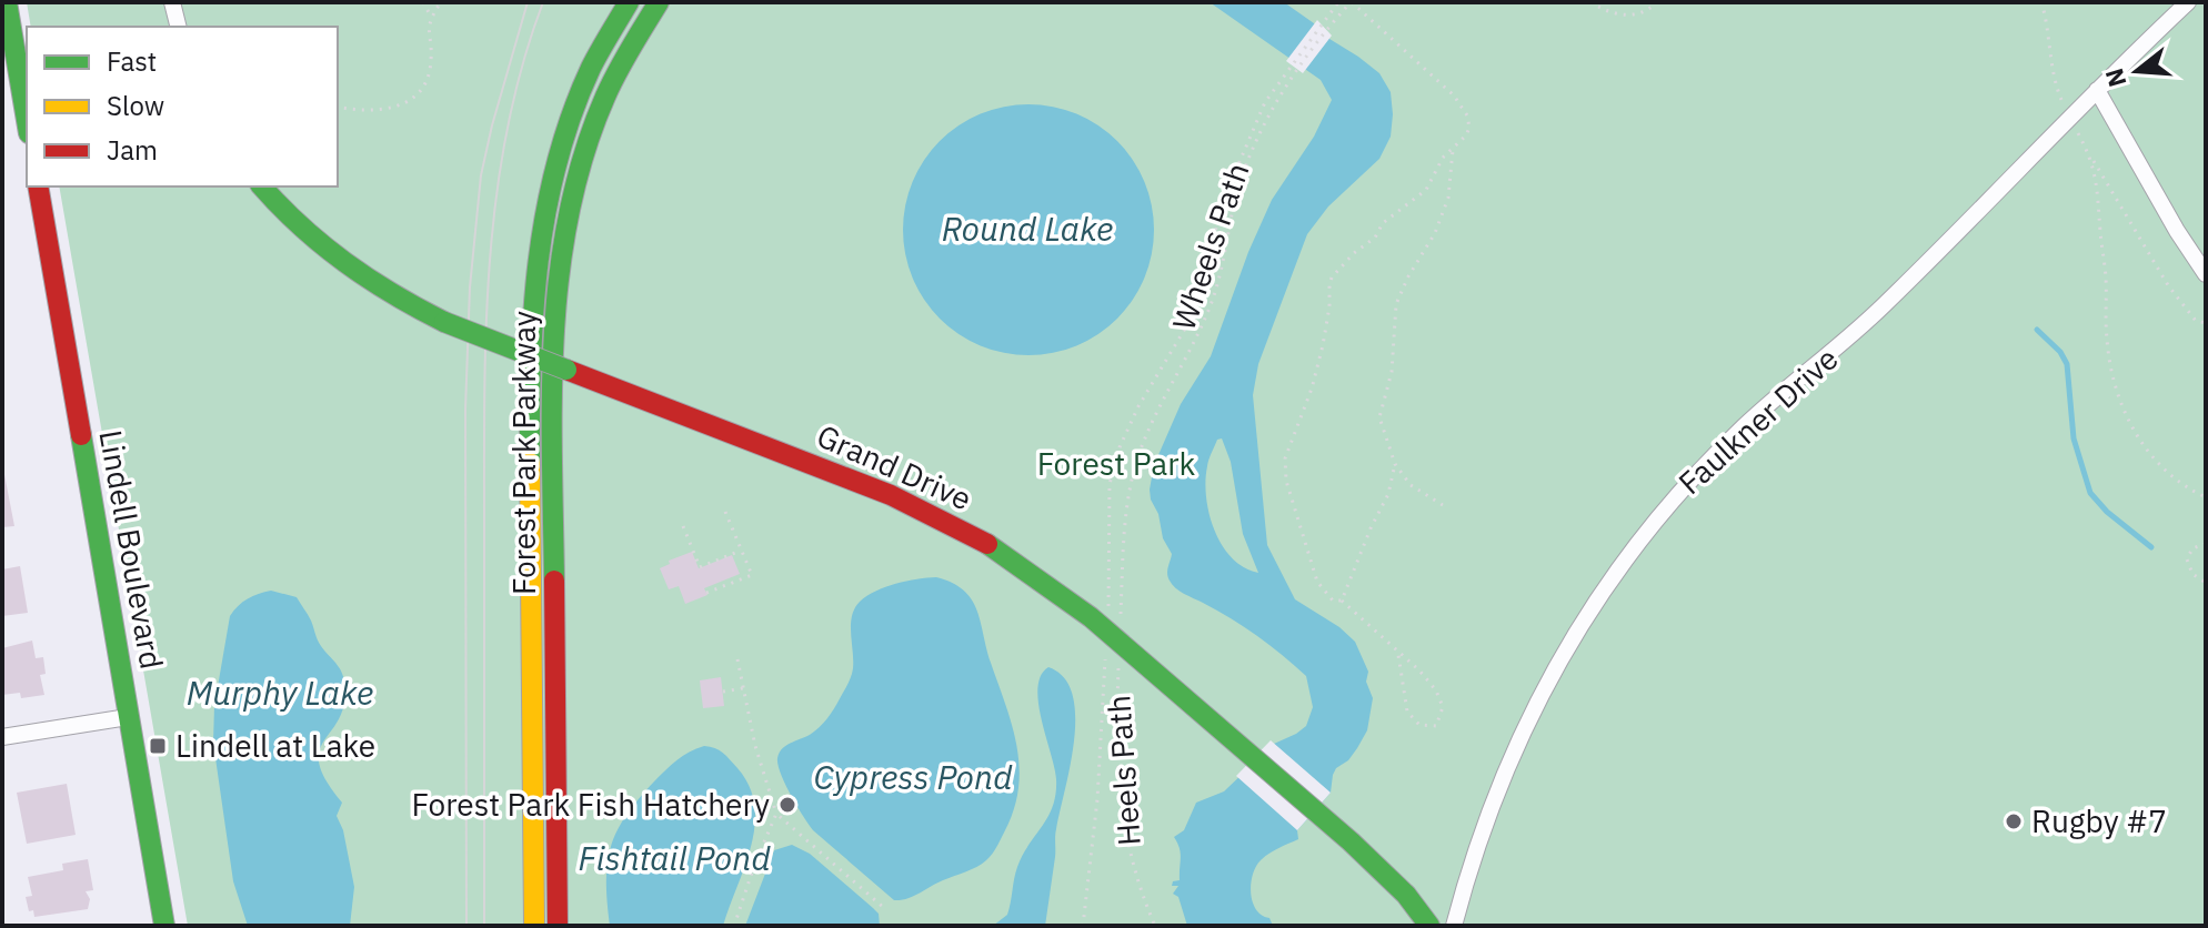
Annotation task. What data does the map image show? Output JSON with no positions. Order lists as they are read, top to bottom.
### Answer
{
  "streets": {
    "main road": ["Forest Park Parkway", "Grand Drive", "Lindell Boulevard"],
    "street": ["Faulkner Drive"],
    "path": ["Wheels Path", "Heels Path"]
  },
  "water": [
    "Round Lake",
    "Murphy Lake",
    "Cypress Pond",
    "Fishtail Pond"
  ],
  "parks": ["Forest Park"],
  "places": {
    "transit": ["Lindell at Lake"],
    "other": ["Forest Park Fish Hatchery", "Rugby #7"]
  },
  "legend": ["Fast", "Slow", "Jam"],
  "north": "left"
}
